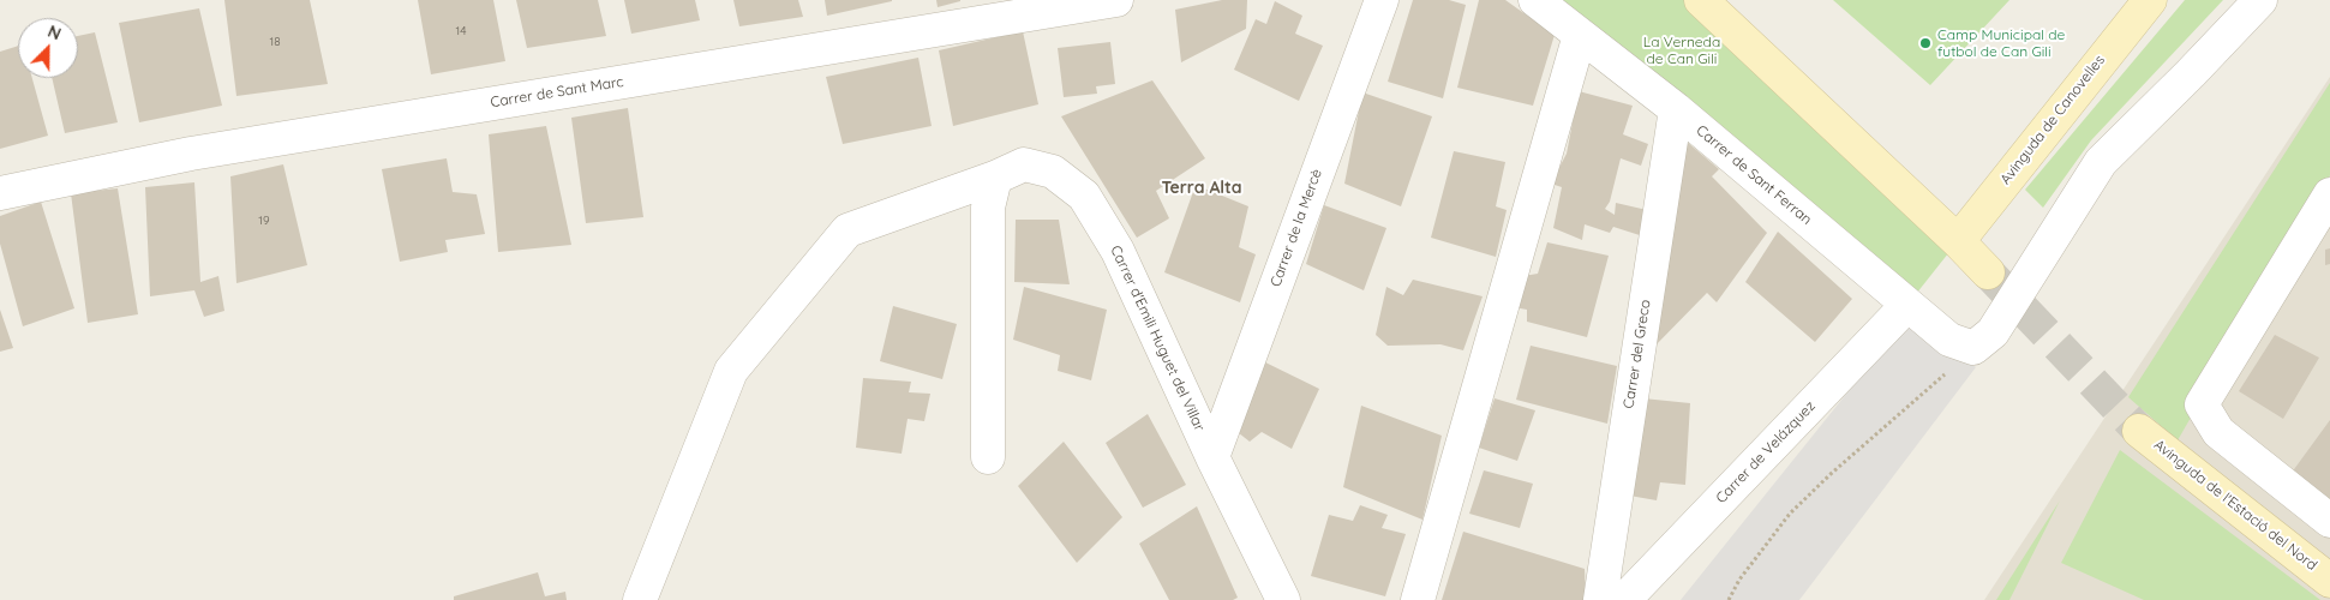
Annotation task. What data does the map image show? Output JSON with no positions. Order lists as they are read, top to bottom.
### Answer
{
  "streets": {
    "street": [
      "Carrer de Sant Marc",
      "Avinguda de Canovelles",
      "Carrer de Sant Ferran",
      "Carrer de la Mercè",
      "Carrer d'Emili Huguet del Villar",
      "Carrer del Greco",
      "Carrer de Velázquez",
      "Avinguda de l'Estació del Nord"
    ]
  },
  "crossings": [
    ["Carrer de Sant Ferran", "Carrer del Greco"],
    ["Carrer de Sant Ferran", "Carrer de Velázquez"],
    ["Carrer de la Mercè", "Carrer d'Emili Huguet del Villar"]
  ],
  "districts": ["Terra Alta"],
  "parks": ["La Verneda de Can Gili"],
  "places": ["Camp Municipal de futbol de Can Gili"],
  "house_numbers": ["14", "18", "19"],
  "north": "top right"
}
